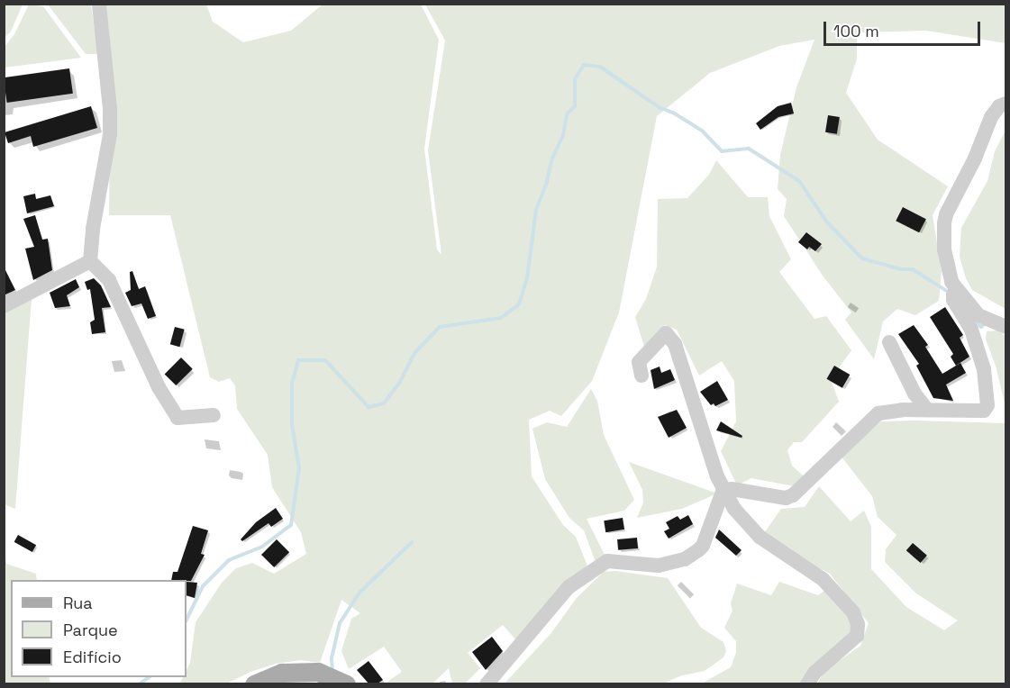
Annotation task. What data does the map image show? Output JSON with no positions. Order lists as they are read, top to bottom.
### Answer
{
  "legend": ["Rua", "Parque", "Edifício"],
  "scale_bar": "100 m"
}
